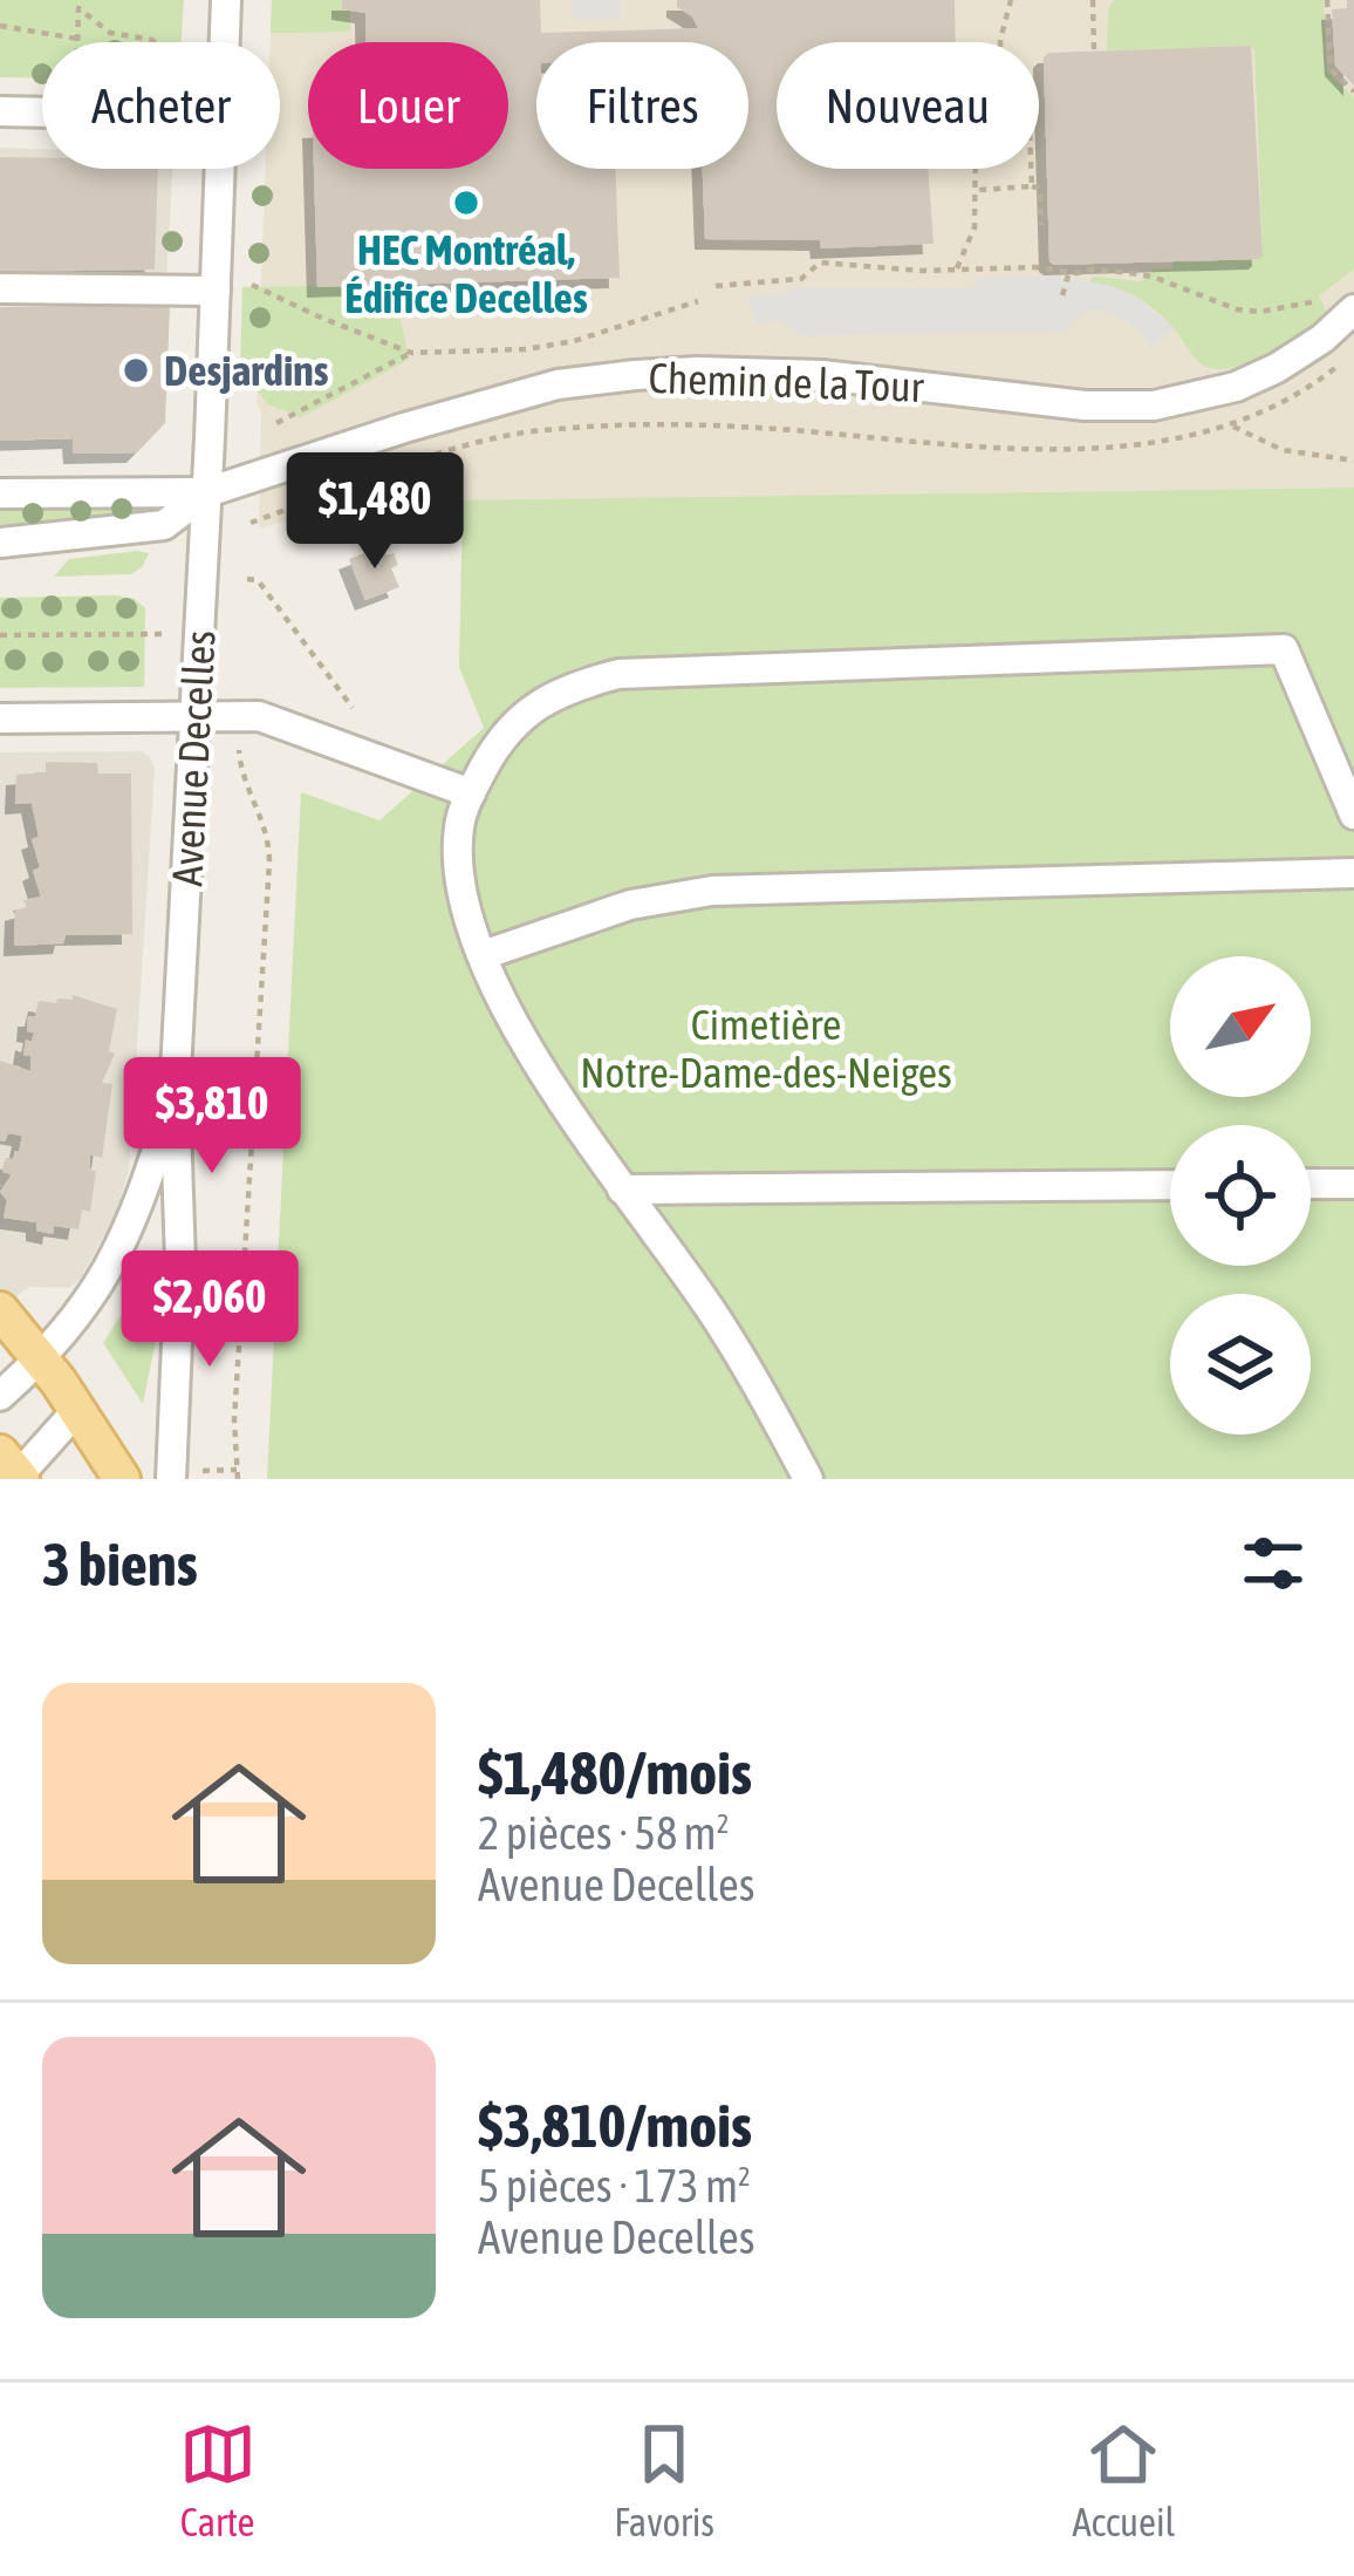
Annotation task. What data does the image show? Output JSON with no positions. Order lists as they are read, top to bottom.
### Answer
{
  "streets": {
    "street": ["Chemin de la Tour", "Avenue Decelles"]
  },
  "crossings": [
    ["Chemin de la Tour", "Avenue Decelles"]
  ],
  "parks": ["Cimetière Notre-Dame-des-Neiges"],
  "places": ["HEC Montréal, Édifice Decelles", "Desjardins"],
  "north": "top right",
  "page": {
    "chip": [
      "Acheter",
      "Louer",
      "Filtres",
      "Nouveau"
    ],
    "price": ["$1,480", "$3,810", "$2,060"],
    "heading": "3 biens",
    "list": [
      {
        "name": "$1,480/mois",
        "note": "2 pièces · 58 m² · Avenue Decelles"
      },
      {
        "name": "$3,810/mois",
        "note": "5 pièces · 173 m² · Avenue Decelles"
      }
    ],
    "tabs": ["Carte", "Favoris", "Accueil"]
  }
}
